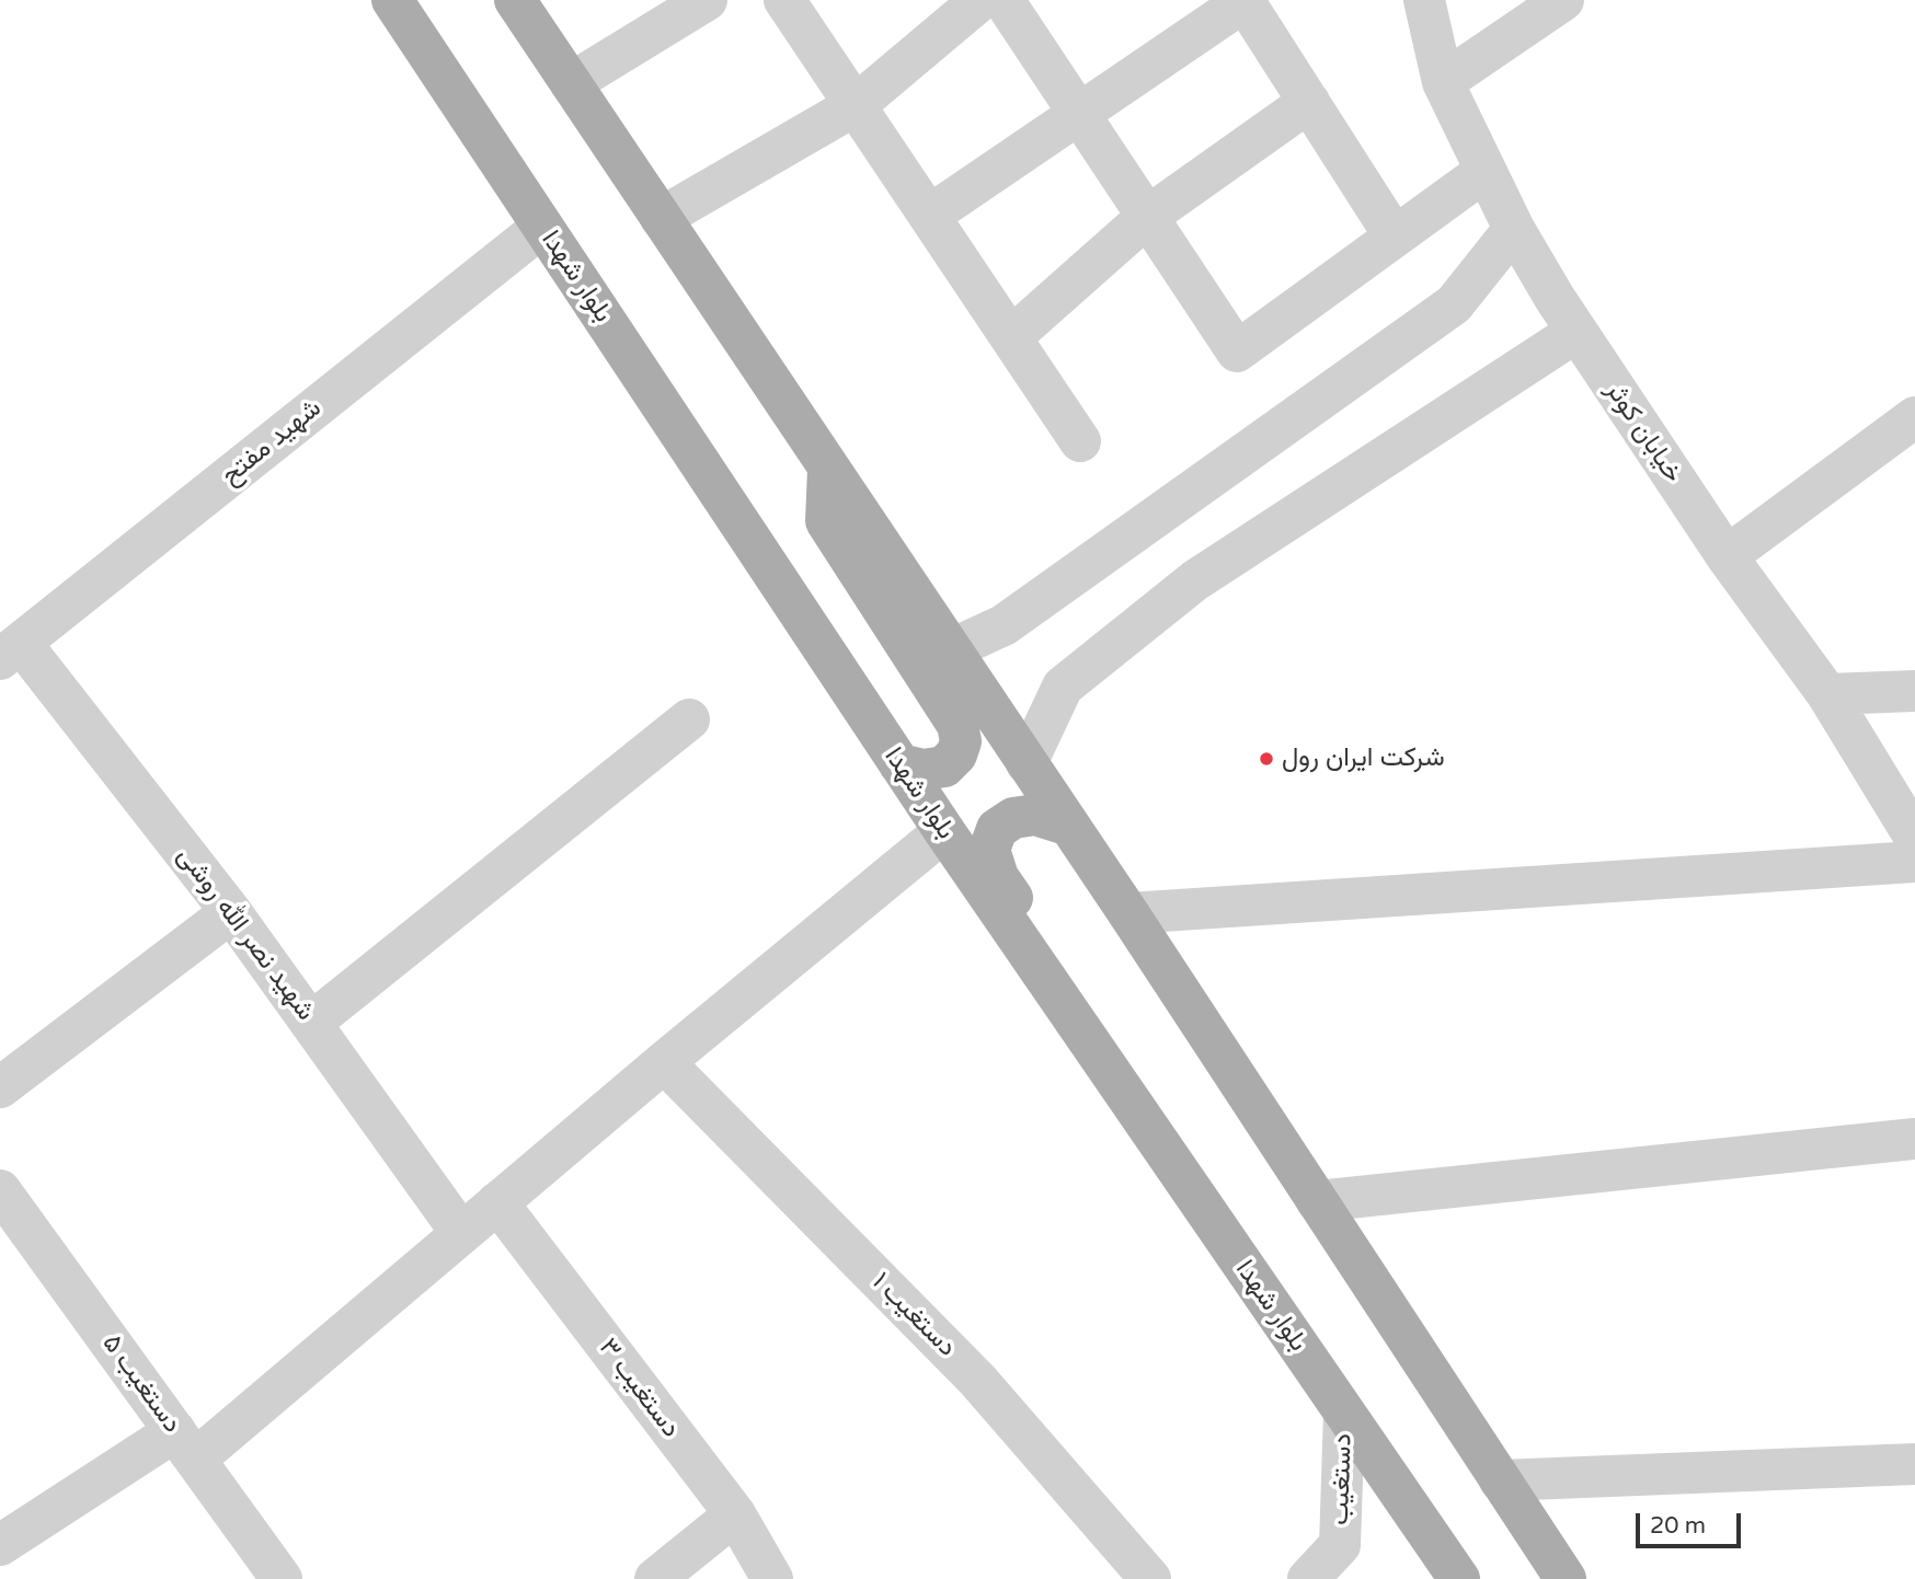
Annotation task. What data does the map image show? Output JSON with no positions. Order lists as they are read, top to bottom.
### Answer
{
  "streets": {
    "main road": ["بلوار شهدا"],
    "street": [
      "خیابان کوثر",
      "شهید مفتح",
      "شهید نصر الله روشی",
      "دستغیب ۱",
      "دستغیب ۵",
      "دستغیب ۳",
      "دستغیب"
    ]
  },
  "crossings": [
    ["بلوار شهدا", "شهید مفتح"],
    ["بلوار شهدا", "دستغیب"],
    ["شهید مفتح", "شهید نصر الله روشی"]
  ],
  "places": ["شرکت ایران رول"],
  "scale_bar": "20 m"
}
